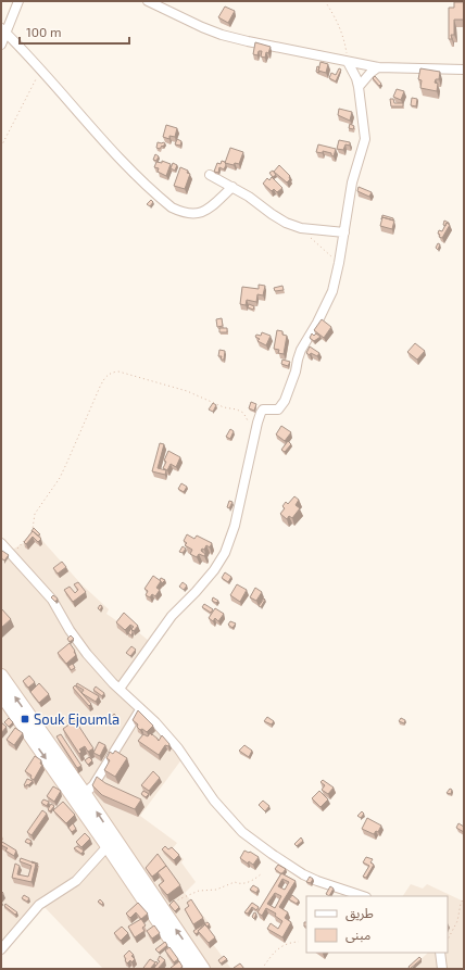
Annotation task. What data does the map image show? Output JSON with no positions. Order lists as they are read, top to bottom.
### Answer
{
  "places": {
    "transit": ["Souk Ejoumla"]
  },
  "legend": ["طريق", "مبنى"],
  "scale_bar": "100 m"
}
